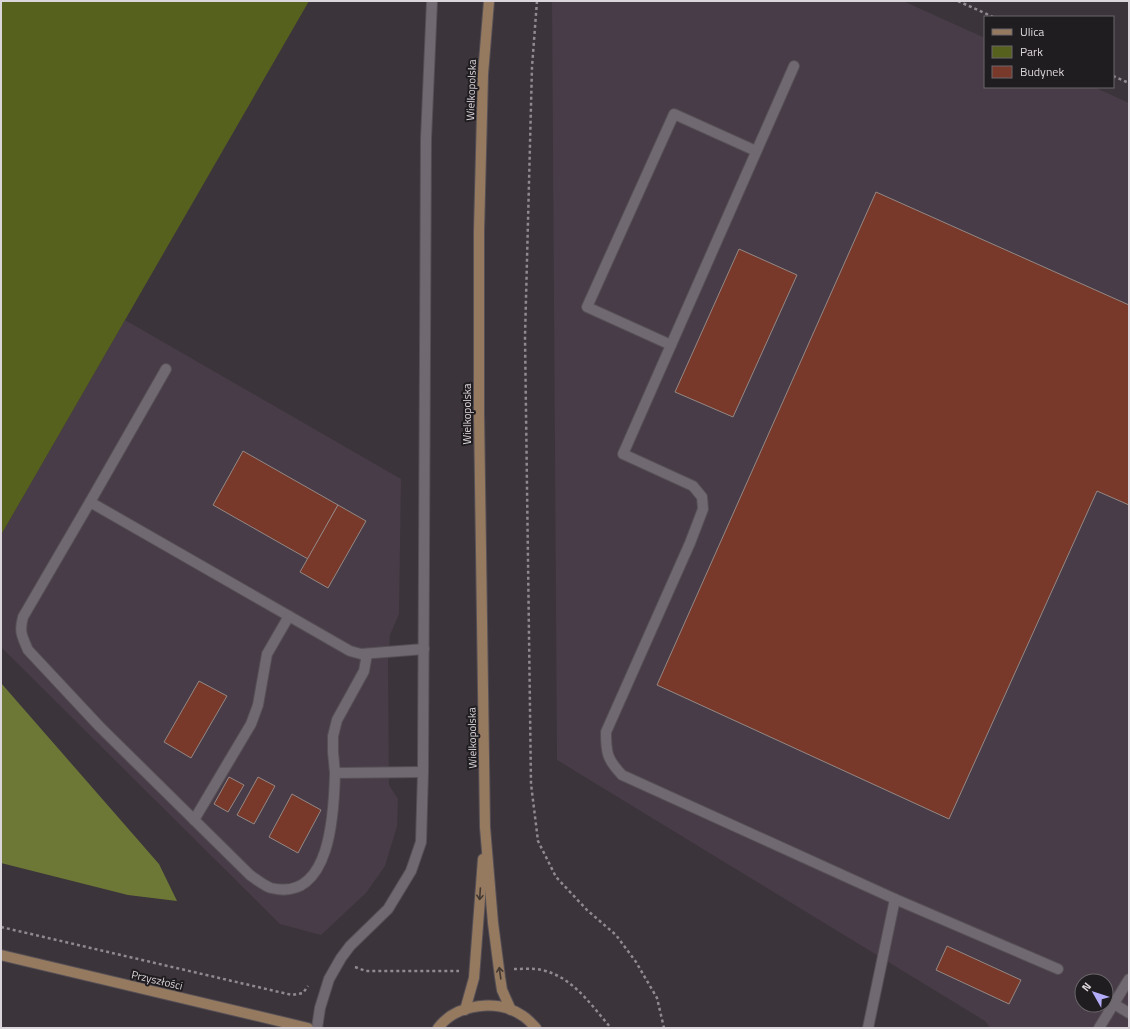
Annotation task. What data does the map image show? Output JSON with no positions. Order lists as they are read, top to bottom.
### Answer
{
  "streets": {
    "main road": ["Wielkopolska", "Przyszłości"]
  },
  "legend": ["Ulica", "Park", "Budynek"],
  "north": "top left"
}
